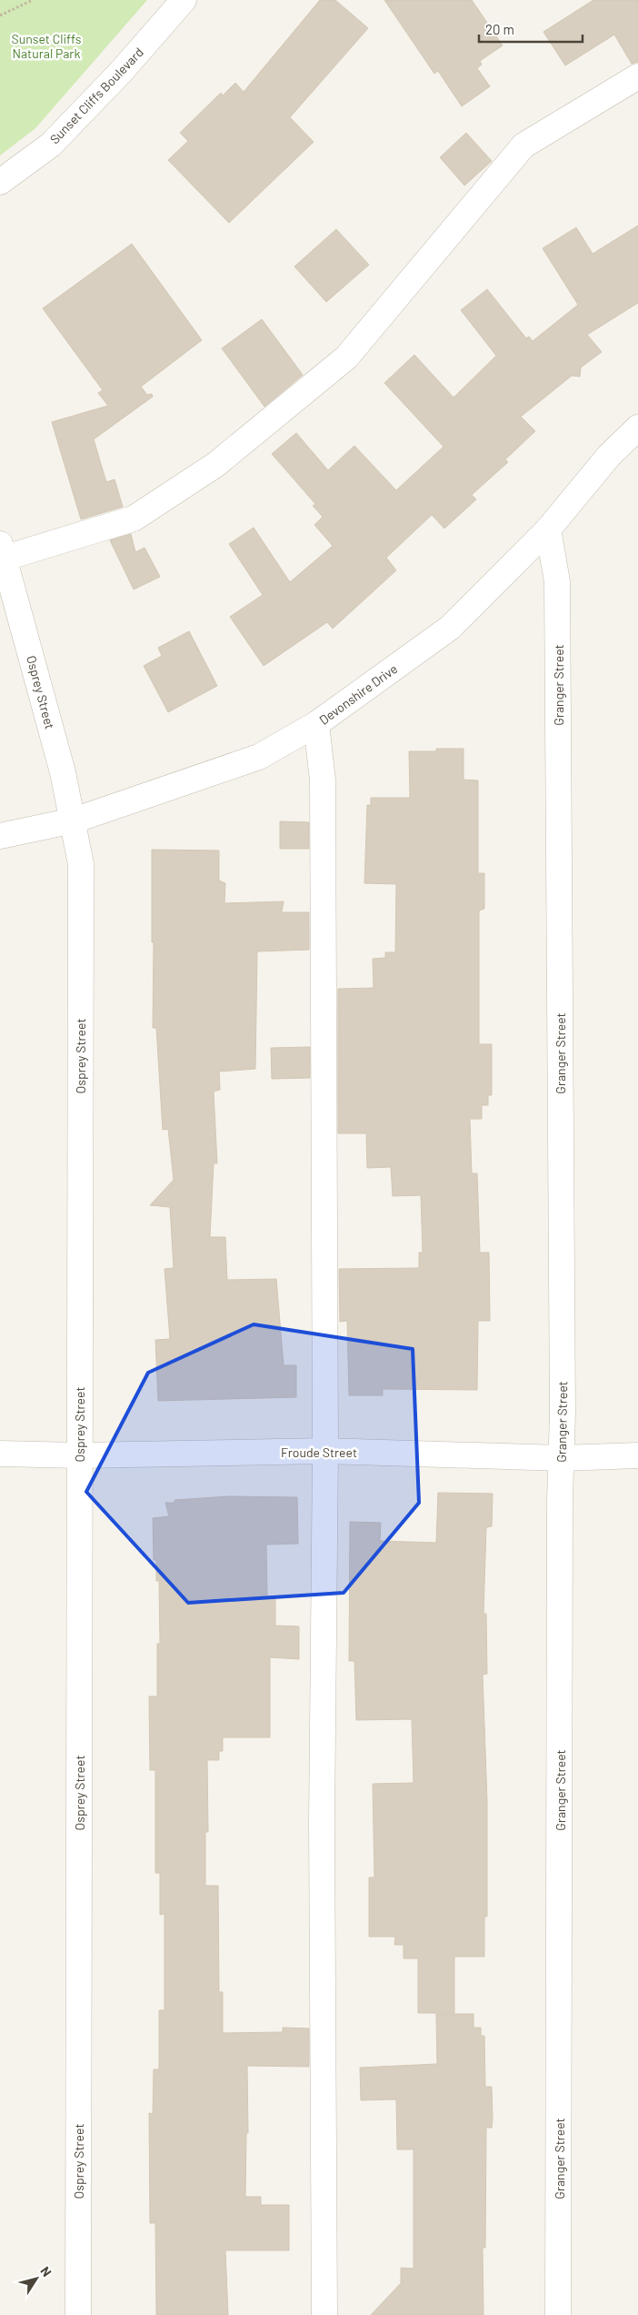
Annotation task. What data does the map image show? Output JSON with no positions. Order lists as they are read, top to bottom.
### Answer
{
  "streets": {
    "street": [
      "Sunset Cliffs Boulevard",
      "Granger Street",
      "Osprey Street",
      "Devonshire Drive",
      "Froude Street"
    ]
  },
  "crossings": [
    ["Granger Street", "Devonshire Drive"],
    ["Granger Street", "Froude Street"],
    ["Osprey Street", "Devonshire Drive"],
    ["Osprey Street", "Froude Street"]
  ],
  "parks": ["Sunset Cliffs Natural Park"],
  "scale_bar": "20 m",
  "north": "top right"
}
